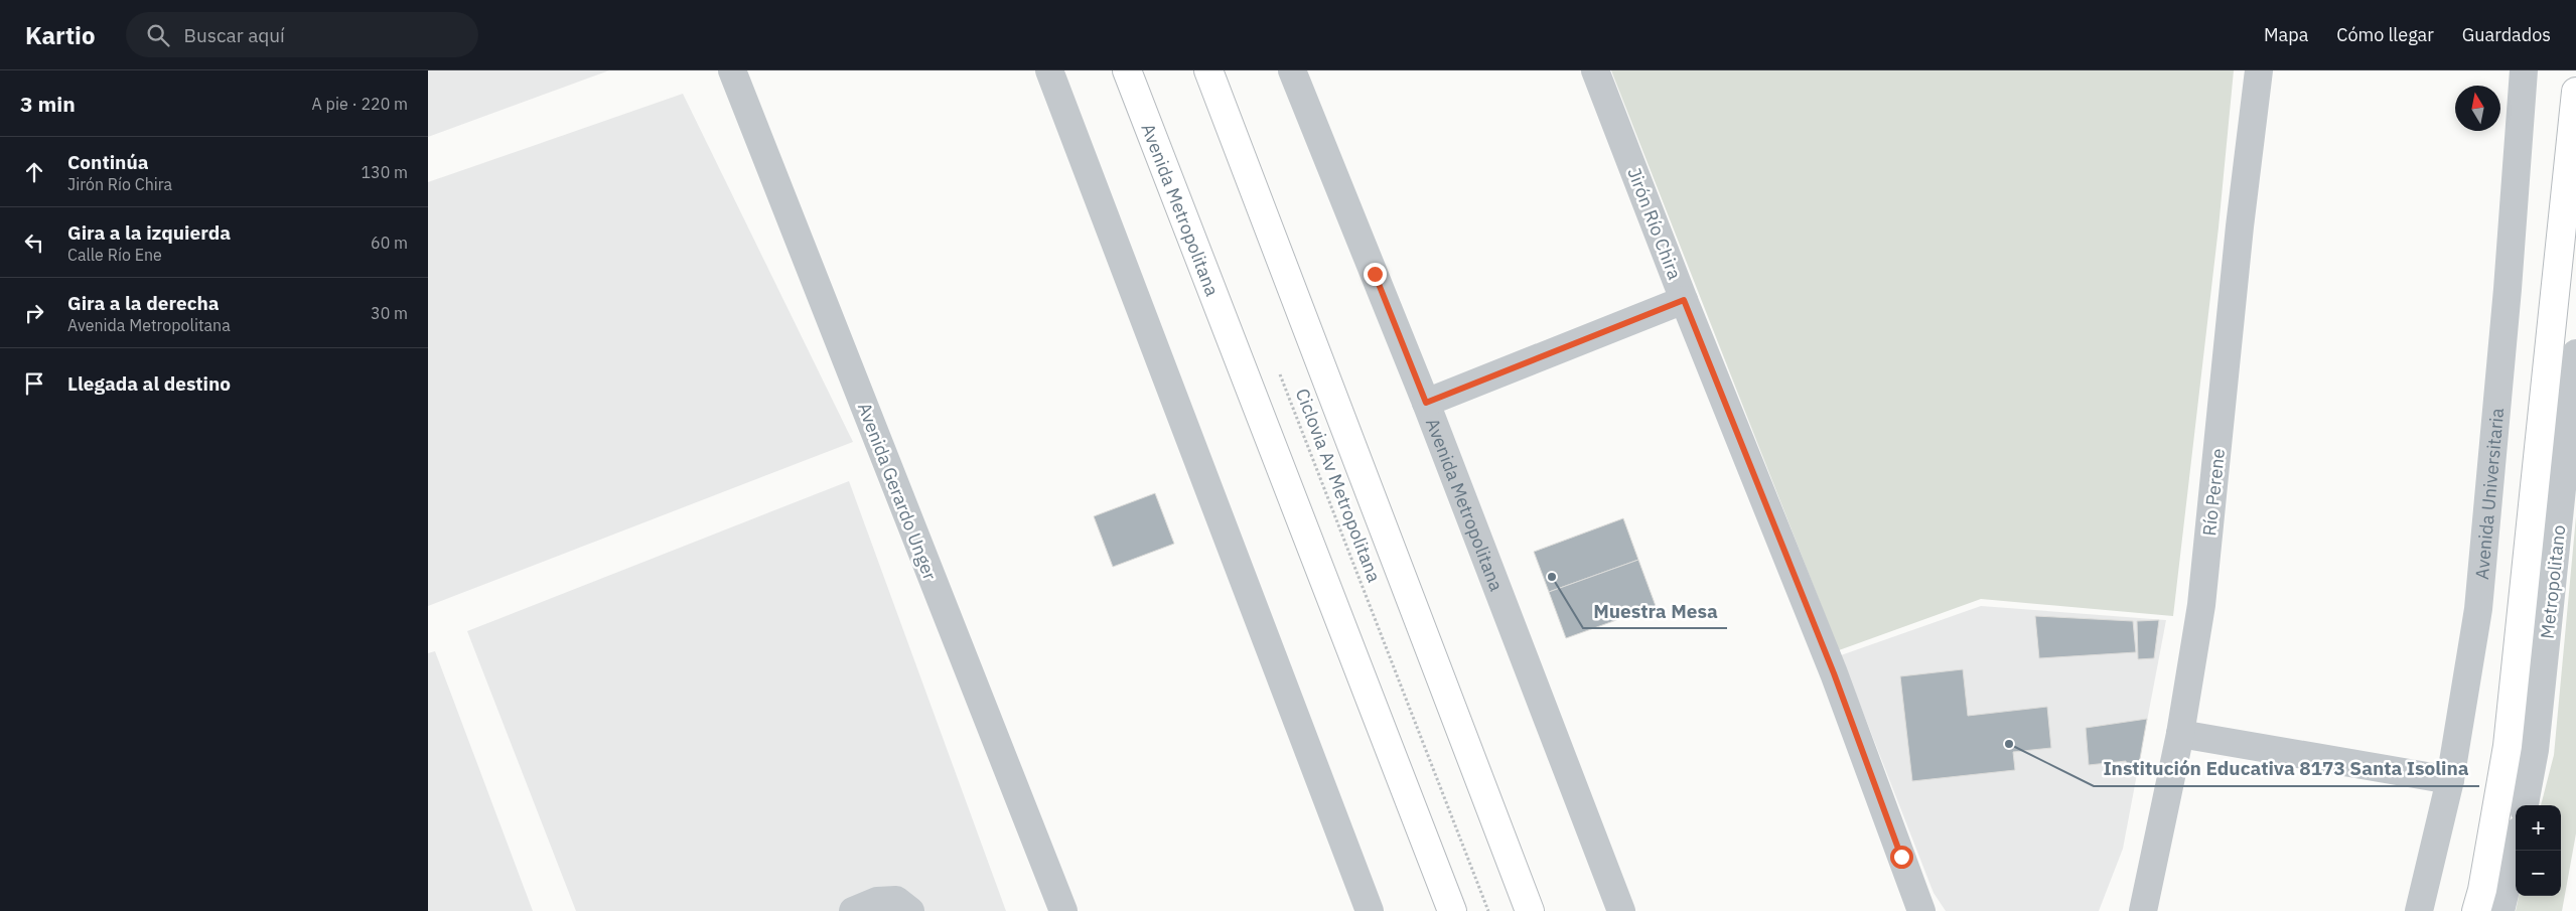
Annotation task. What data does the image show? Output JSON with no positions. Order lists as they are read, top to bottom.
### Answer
{
  "streets": {
    "main road": ["Avenida Metropolitana"],
    "street": [
      "Jirón Río Chira",
      "Avenida Gerardo Unger",
      "Río Perene",
      "Avenida Universitaria",
      "Metropolitano"
    ],
    "path": ["Ciclovia Av Metropolitana"]
  },
  "places": ["Muestra Mesa", "Institución Educativa 8173 Santa Isolina"],
  "north": "top",
  "page": {
    "header": "Kartio",
    "search": "Buscar aquí",
    "nav": ["Mapa", "Cómo llegar", "Guardados"],
    "heading": ["3 min", "A pie · 220 m"],
    "list": [
      ["Continúa", "Jirón Río Chira", "130 m"],
      ["Gira a la izquierda", "Calle Río Ene", "60 m"],
      ["Gira a la derecha", "Avenida Metropolitana", "30 m"],
      "Llegada al destino"
    ],
    "map_buttons": ["+", "−"]
  }
}
